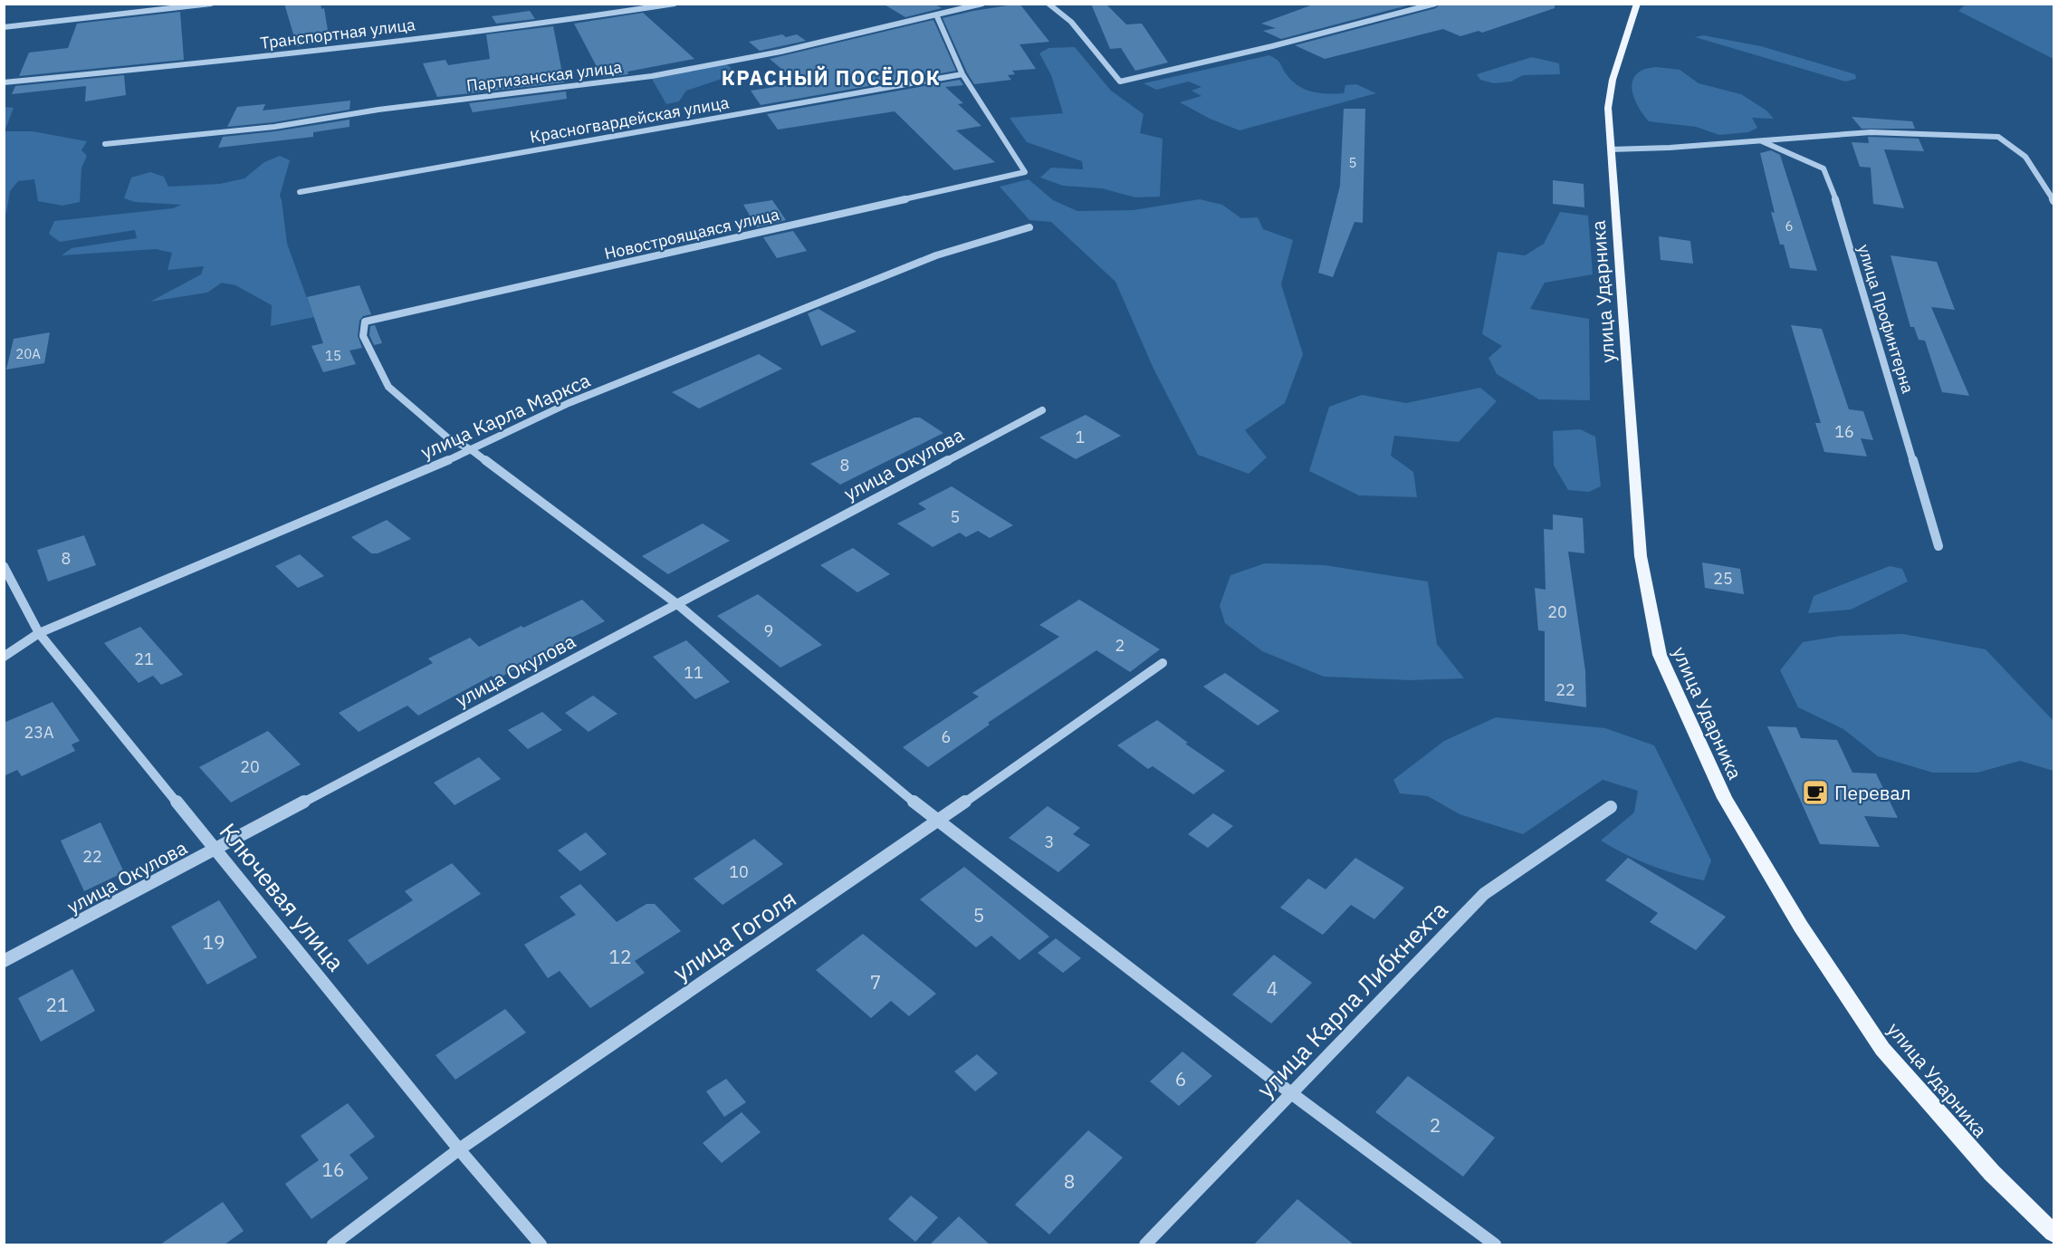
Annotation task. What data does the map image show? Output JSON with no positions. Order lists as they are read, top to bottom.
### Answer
{
  "streets": {
    "main road": ["улица Ударника"],
    "street": [
      "Транспортная улица",
      "Партизанская улица",
      "Красногвардейская улица",
      "Новостроящаяся улица",
      "улица Профинтерна",
      "улица Карла Маркса",
      "улица Окулова",
      "Ключевая улица",
      "улица Гоголя",
      "улица Карла Либкнехта"
    ]
  },
  "crossings": [
    ["Красногвардейская улица", "Новостроящаяся улица"],
    ["Новостроящаяся улица", "улица Карла Маркса"],
    ["улица Карла Маркса", "Ключевая улица"],
    ["улица Окулова", "Ключевая улица"],
    ["Ключевая улица", "улица Гоголя"]
  ],
  "districts": ["КРАСНЫЙ ПОСЁЛОК"],
  "places": {
    "cafe": ["Перевал"]
  },
  "house_numbers": [
    "5",
    "6",
    "20А",
    "15",
    "16",
    "1",
    "8",
    "5",
    "8",
    "25",
    "20",
    "9",
    "2",
    "21",
    "11",
    "22",
    "23А",
    "6",
    "20",
    "3",
    "22",
    "10",
    "5",
    "19",
    "12",
    "7",
    "4",
    "21",
    "6",
    "2",
    "16",
    "8"
  ]
}
